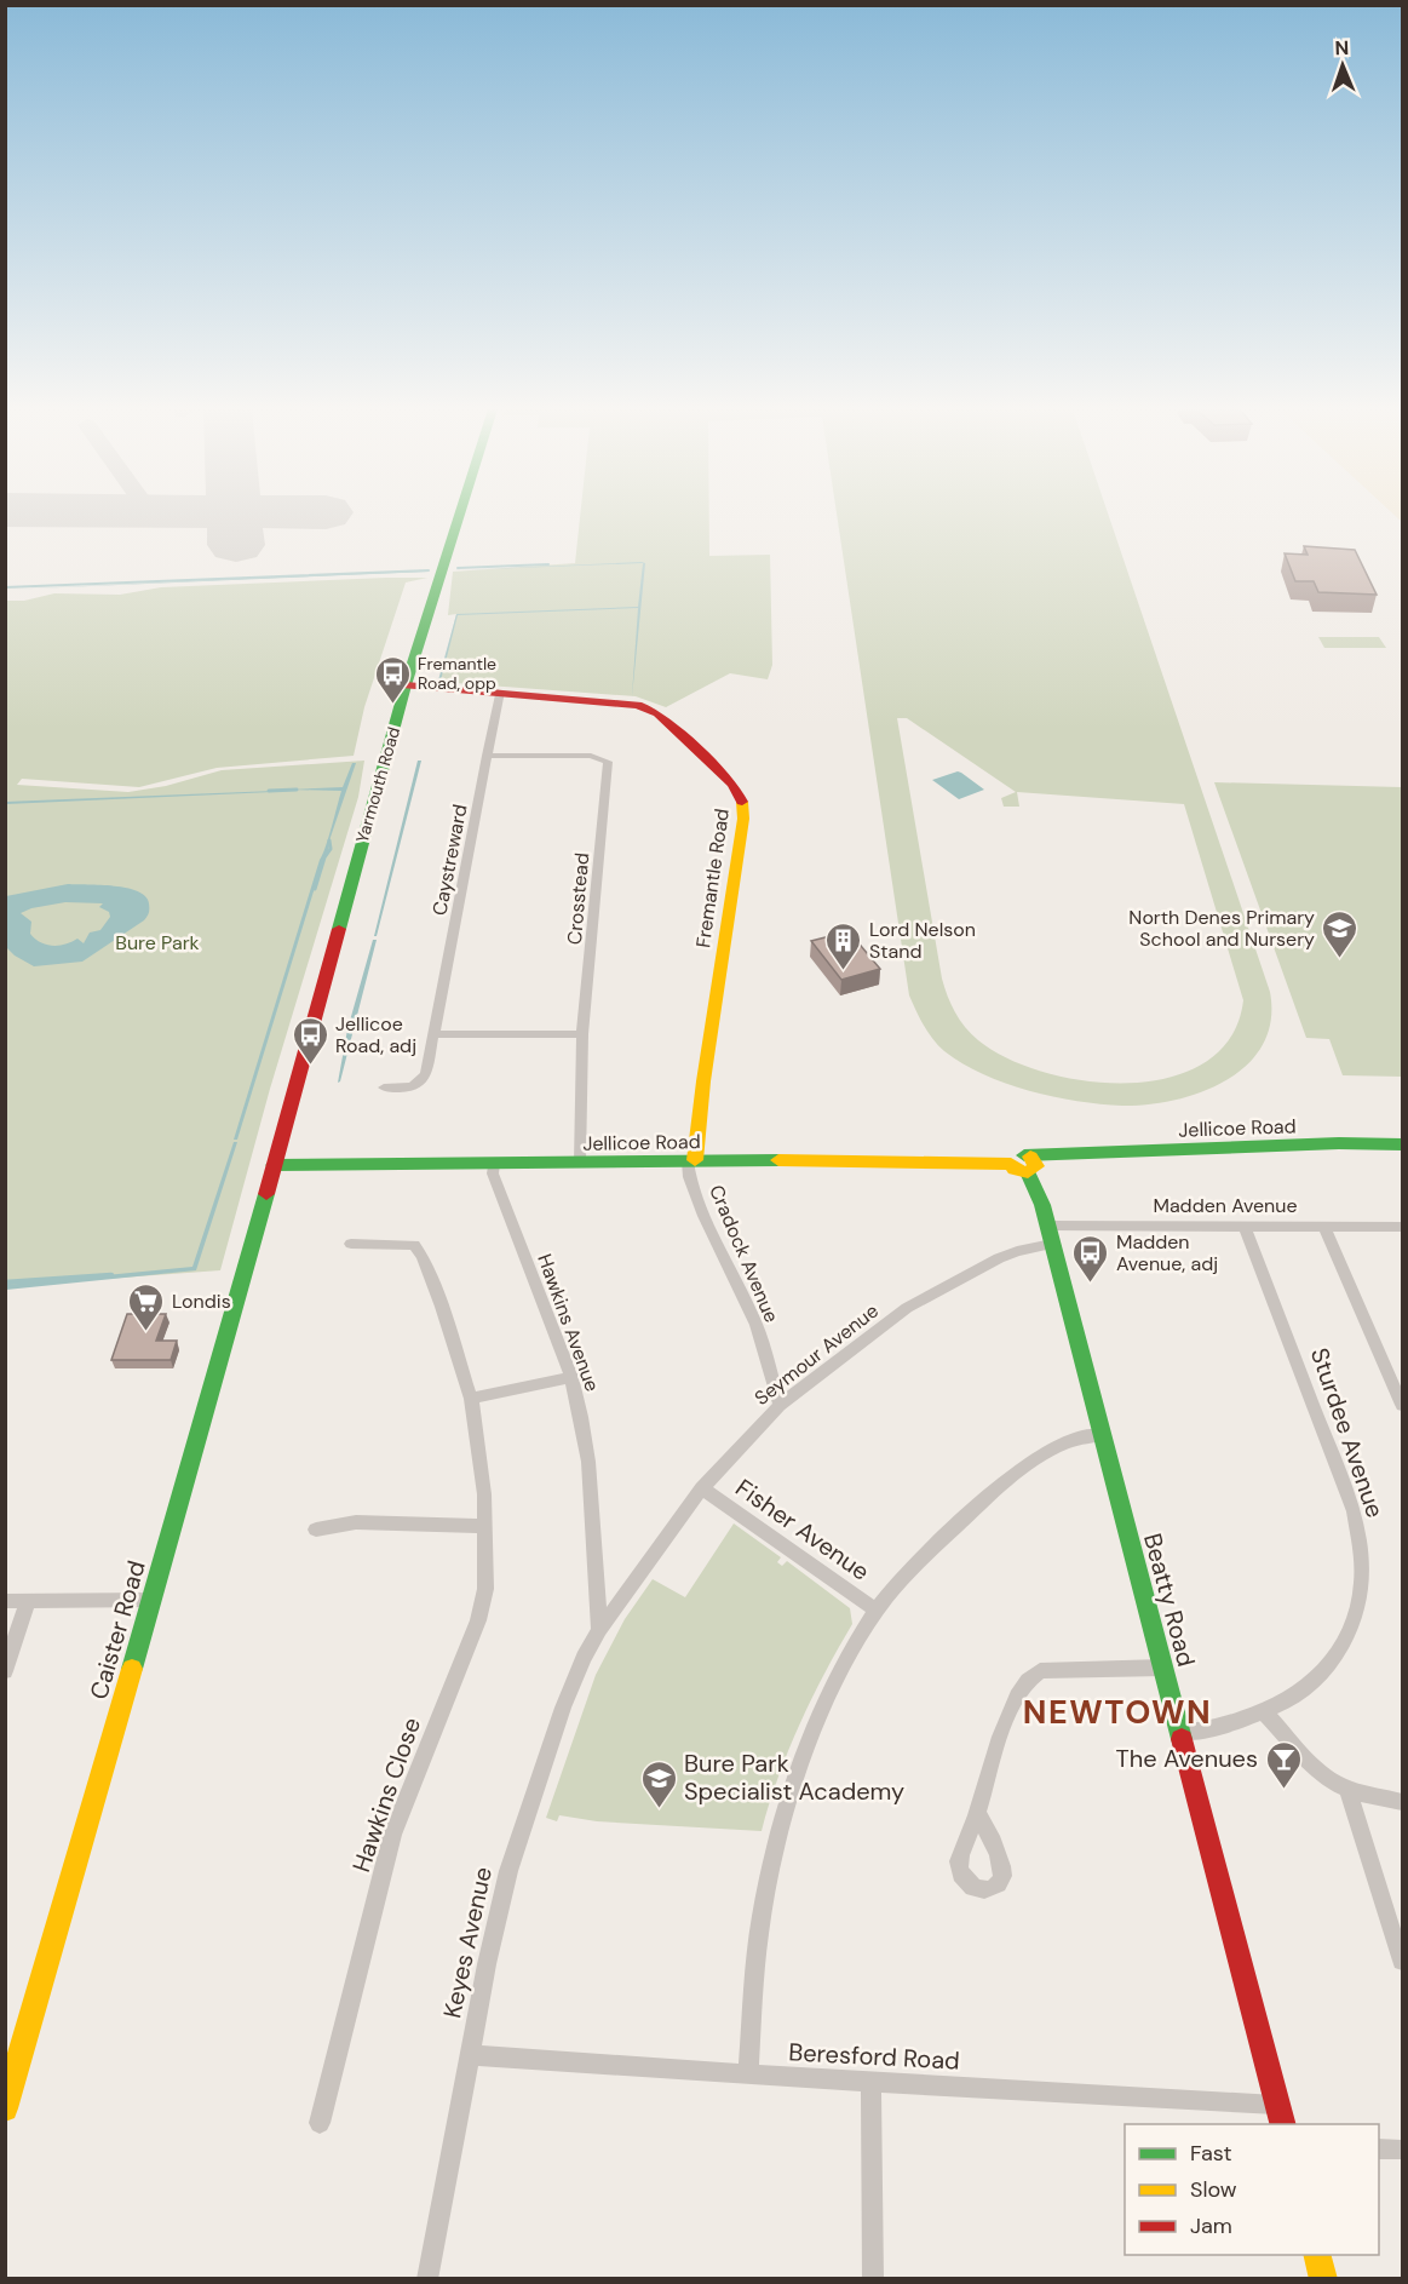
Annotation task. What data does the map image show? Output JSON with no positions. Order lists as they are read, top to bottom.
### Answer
{
  "streets": {
    "street": [
      "Yarmouth Road",
      "Caystreward",
      "Fremantle Road",
      "Crosstead",
      "Jellicoe Road",
      "Madden Avenue",
      "Cradock Avenue",
      "Hawkins Avenue",
      "Seymour Avenue",
      "Sturdee Avenue",
      "Fisher Avenue",
      "Beatty Road",
      "Caister Road",
      "Hawkins Close",
      "Keyes Avenue",
      "Beresford Road"
    ]
  },
  "crossings": [
    ["Yarmouth Road", "Fremantle Road"],
    ["Yarmouth Road", "Jellicoe Road"],
    ["Yarmouth Road", "Caister Road"],
    ["Caystreward", "Fremantle Road"],
    ["Caystreward", "Crosstead"],
    ["Fremantle Road", "Jellicoe Road"],
    ["Fremantle Road", "Cradock Avenue"],
    ["Crosstead", "Jellicoe Road"],
    ["Jellicoe Road", "Cradock Avenue"],
    ["Jellicoe Road", "Hawkins Avenue"],
    ["Jellicoe Road", "Beatty Road"],
    ["Jellicoe Road", "Caister Road"],
    ["Madden Avenue", "Sturdee Avenue"],
    ["Madden Avenue", "Beatty Road"],
    ["Cradock Avenue", "Seymour Avenue"],
    ["Hawkins Avenue", "Seymour Avenue"],
    ["Hawkins Avenue", "Keyes Avenue"],
    ["Seymour Avenue", "Fisher Avenue"],
    ["Seymour Avenue", "Beatty Road"],
    ["Seymour Avenue", "Keyes Avenue"],
    ["Sturdee Avenue", "Beatty Road"],
    ["Beatty Road", "Beresford Road"],
    ["Keyes Avenue", "Beresford Road"]
  ],
  "districts": ["NEWTOWN"],
  "parks": ["Bure Park"],
  "places": {
    "bus stop": ["Fremantle Road, opp", "Jellicoe Road, adj", "Madden Avenue, adj"],
    "school or university": ["North Denes Primary School and Nursery", "Bure Park Specialist Academy"],
    "building": ["Lord Nelson Stand"],
    "supermarket": ["Londis"],
    "bar": ["The Avenues"]
  },
  "legend": ["Fast", "Slow", "Jam"],
  "north": "top"
}
